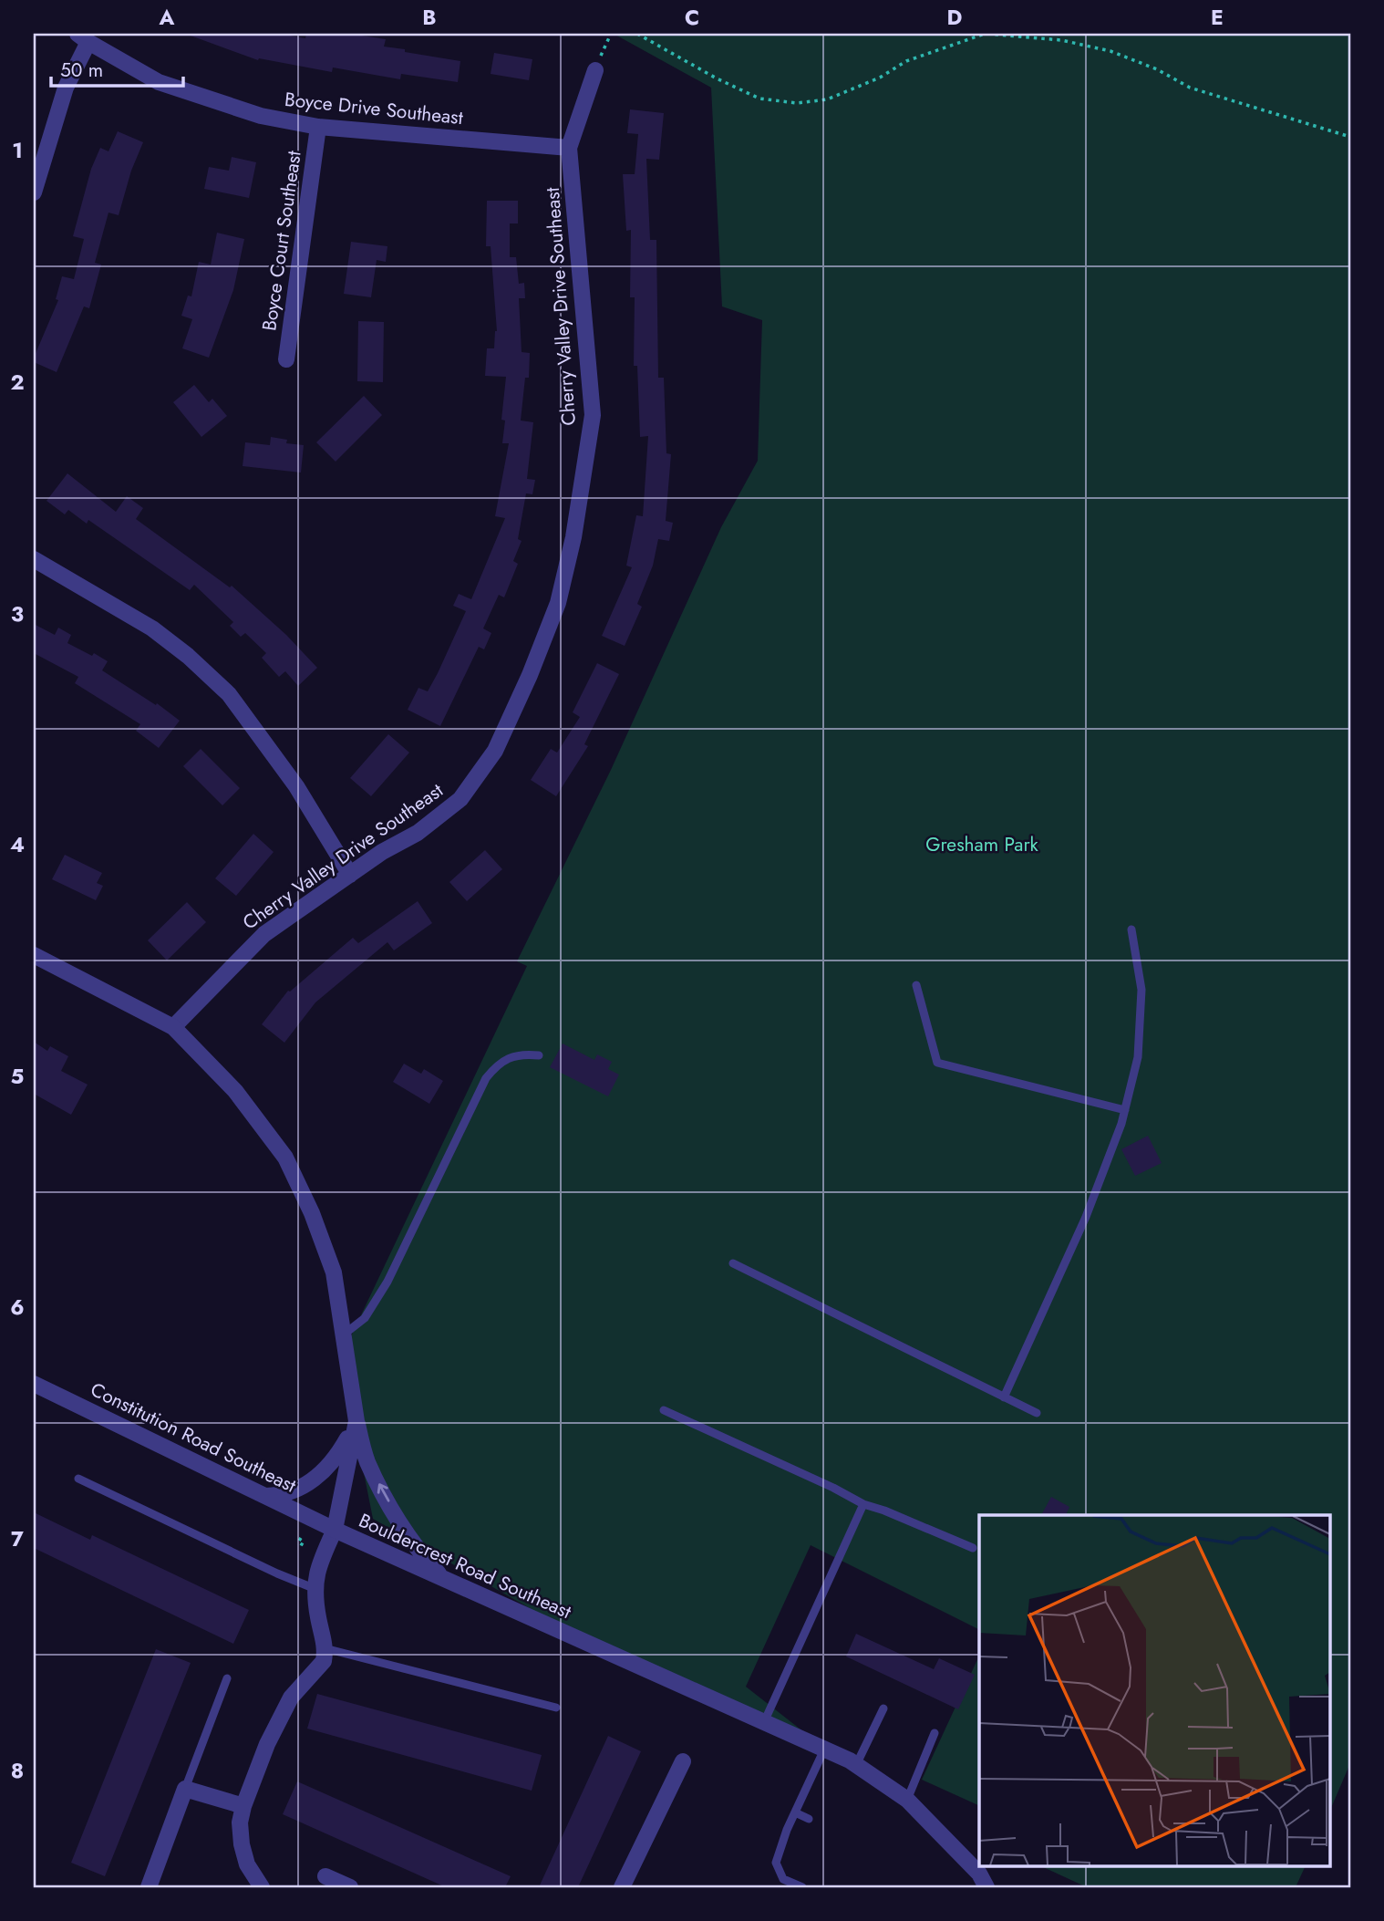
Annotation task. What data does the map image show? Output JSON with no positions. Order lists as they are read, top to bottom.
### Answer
{
  "streets": {
    "street": [
      "Boyce Drive Southeast",
      "Boyce Court Southeast",
      "Cherry Valley Drive Southeast",
      "Constitution Road Southeast",
      "Bouldercrest Road Southeast"
    ]
  },
  "crossings": [
    ["Boyce Drive Southeast", "Boyce Court Southeast"],
    ["Boyce Drive Southeast", "Cherry Valley Drive Southeast"],
    ["Cherry Valley Drive Southeast", "Bouldercrest Road Southeast"],
    ["Constitution Road Southeast", "Bouldercrest Road Southeast"]
  ],
  "parks": ["Gresham Park"],
  "scale_bar": "50 m",
  "grid": {
    "columns": [
      "A",
      "B",
      "C",
      "D",
      "E"
    ],
    "rows": [
      "1",
      "2",
      "3",
      "4",
      "5",
      "6",
      "7",
      "8"
    ]
  }
}
